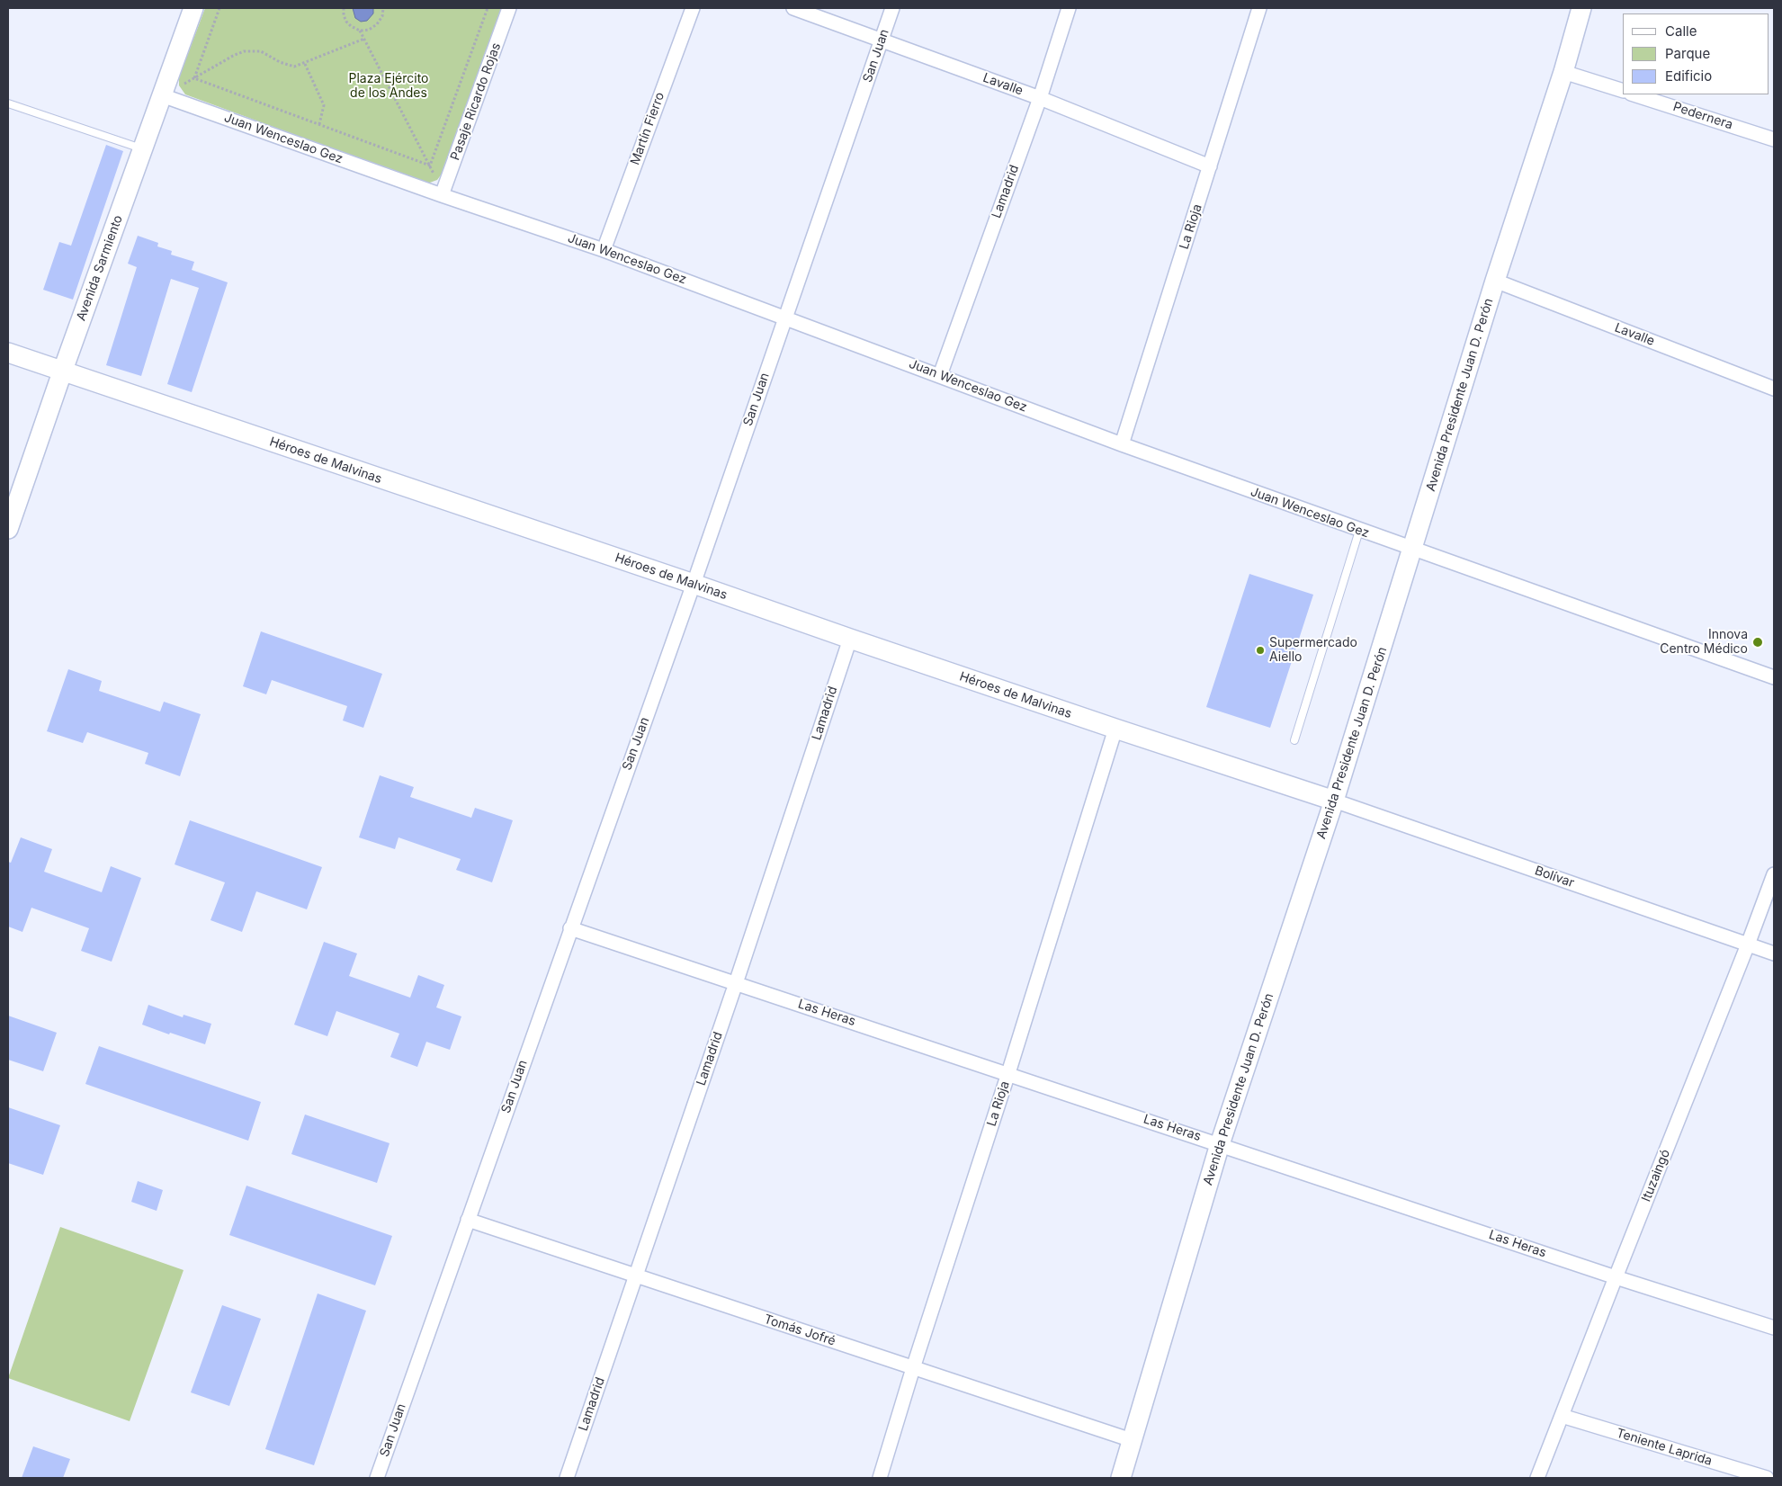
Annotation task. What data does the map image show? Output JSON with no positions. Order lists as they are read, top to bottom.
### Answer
{
  "streets": {
    "main road": ["Avenida Sarmiento", "Avenida Presidente Juan D. Perón", "Héroes de Malvinas"],
    "street": [
      "San Juan",
      "Lavalle",
      "Pasaje Ricardo Rojas",
      "Pedernera",
      "Martín Fierro",
      "Juan Wenceslao Gez",
      "Lamadrid",
      "La Rioja",
      "Bolívar",
      "Las Heras",
      "Ituzaingó",
      "Tomás Jofré",
      "Teniente Laprida"
    ]
  },
  "crossings": [
    ["San Juan", "Lavalle"],
    ["San Juan", "Juan Wenceslao Gez"],
    ["San Juan", "Héroes de Malvinas"],
    ["San Juan", "Las Heras"],
    ["San Juan", "Tomás Jofré"],
    ["Lavalle", "Lamadrid"],
    ["Lavalle", "La Rioja"],
    ["Lavalle", "Avenida Presidente Juan D. Perón"],
    ["Pasaje Ricardo Rojas", "Juan Wenceslao Gez"],
    ["Martín Fierro", "Juan Wenceslao Gez"],
    ["Juan Wenceslao Gez", "Lamadrid"],
    ["Juan Wenceslao Gez", "La Rioja"],
    ["Juan Wenceslao Gez", "Avenida Sarmiento"],
    ["Juan Wenceslao Gez", "Avenida Presidente Juan D. Perón"],
    ["Lamadrid", "Héroes de Malvinas"],
    ["Lamadrid", "Las Heras"],
    ["Lamadrid", "Tomás Jofré"],
    ["La Rioja", "Héroes de Malvinas"],
    ["La Rioja", "Las Heras"],
    ["La Rioja", "Tomás Jofré"],
    ["Avenida Sarmiento", "Héroes de Malvinas"],
    ["Avenida Presidente Juan D. Perón", "Héroes de Malvinas"],
    ["Avenida Presidente Juan D. Perón", "Bolívar"],
    ["Avenida Presidente Juan D. Perón", "Las Heras"],
    ["Avenida Presidente Juan D. Perón", "Tomás Jofré"],
    ["Héroes de Malvinas", "Bolívar"],
    ["Bolívar", "Ituzaingó"],
    ["Las Heras", "Ituzaingó"],
    ["Ituzaingó", "Teniente Laprida"]
  ],
  "parks": ["Plaza Ejército de los Andes"],
  "places": ["Innova Centro Médico", "Supermercado Aiello"],
  "legend": ["Calle", "Parque", "Edificio"]
}
